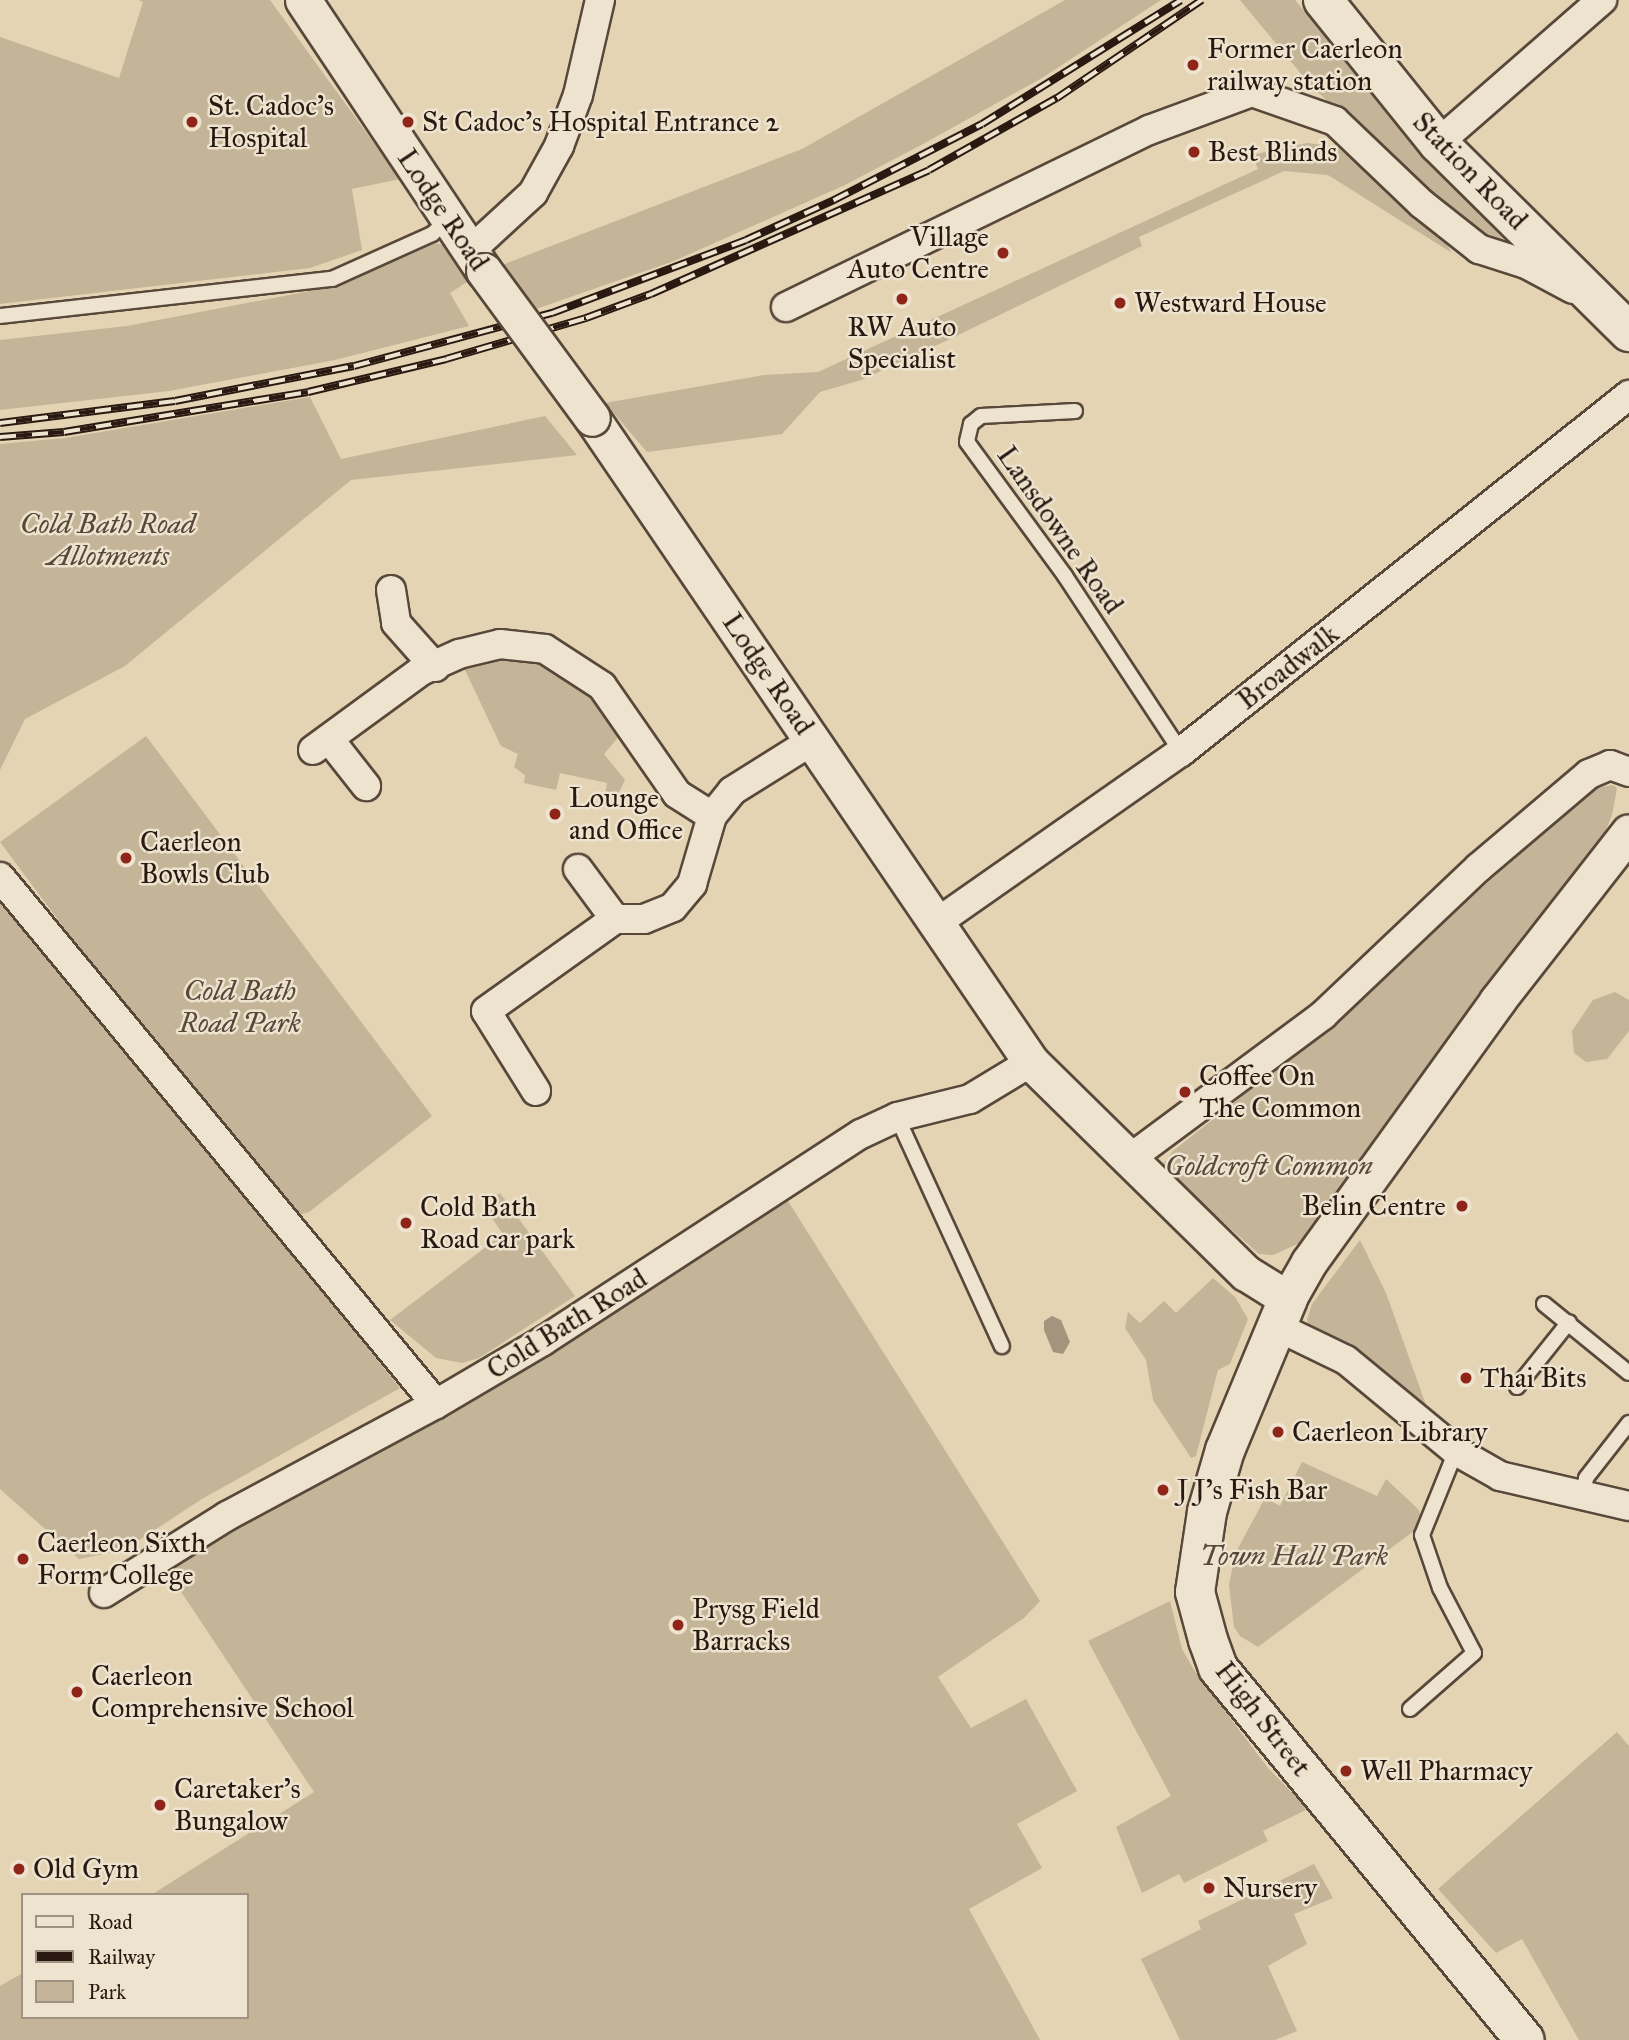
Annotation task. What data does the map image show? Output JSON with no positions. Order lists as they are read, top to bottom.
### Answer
{
  "streets": {
    "main road": ["Station Road", "High Street"],
    "street": ["Lodge Road", "Broadwalk", "Cold Bath Road"],
    "lane": ["Lansdowne Road"]
  },
  "crossings": [
    ["Lodge Road", "Broadwalk"],
    ["Lodge Road", "Cold Bath Road"],
    ["Lodge Road", "High Street"],
    ["Lansdowne Road", "Broadwalk"]
  ],
  "parks": [
    "Cold Bath Road Allotments",
    "Cold Bath Road Park",
    "Goldcroft Common",
    "Town Hall Park"
  ],
  "places": [
    "Former Caerleon railway station",
    "St. Cadoc's Hospital",
    "St Cadoc’s Hospital Entrance 2",
    "Best Blinds",
    "Village Auto Centre",
    "RW Auto Specialist",
    "Westward House",
    "Lounge and Office",
    "Caerleon Bowls Club",
    "Coffee On The Common",
    "Belin Centre",
    "Cold Bath Road car park",
    "Thai Bits",
    "Caerleon Library",
    "J J's Fish Bar",
    "Caerleon Sixth Form College",
    "Prysg Field Barracks",
    "Caerleon Comprehensive School",
    "Well Pharmacy",
    "Caretaker's Bungalow",
    "Old Gym",
    "Nursery"
  ],
  "legend": ["Road", "Railway", "Park"]
}
